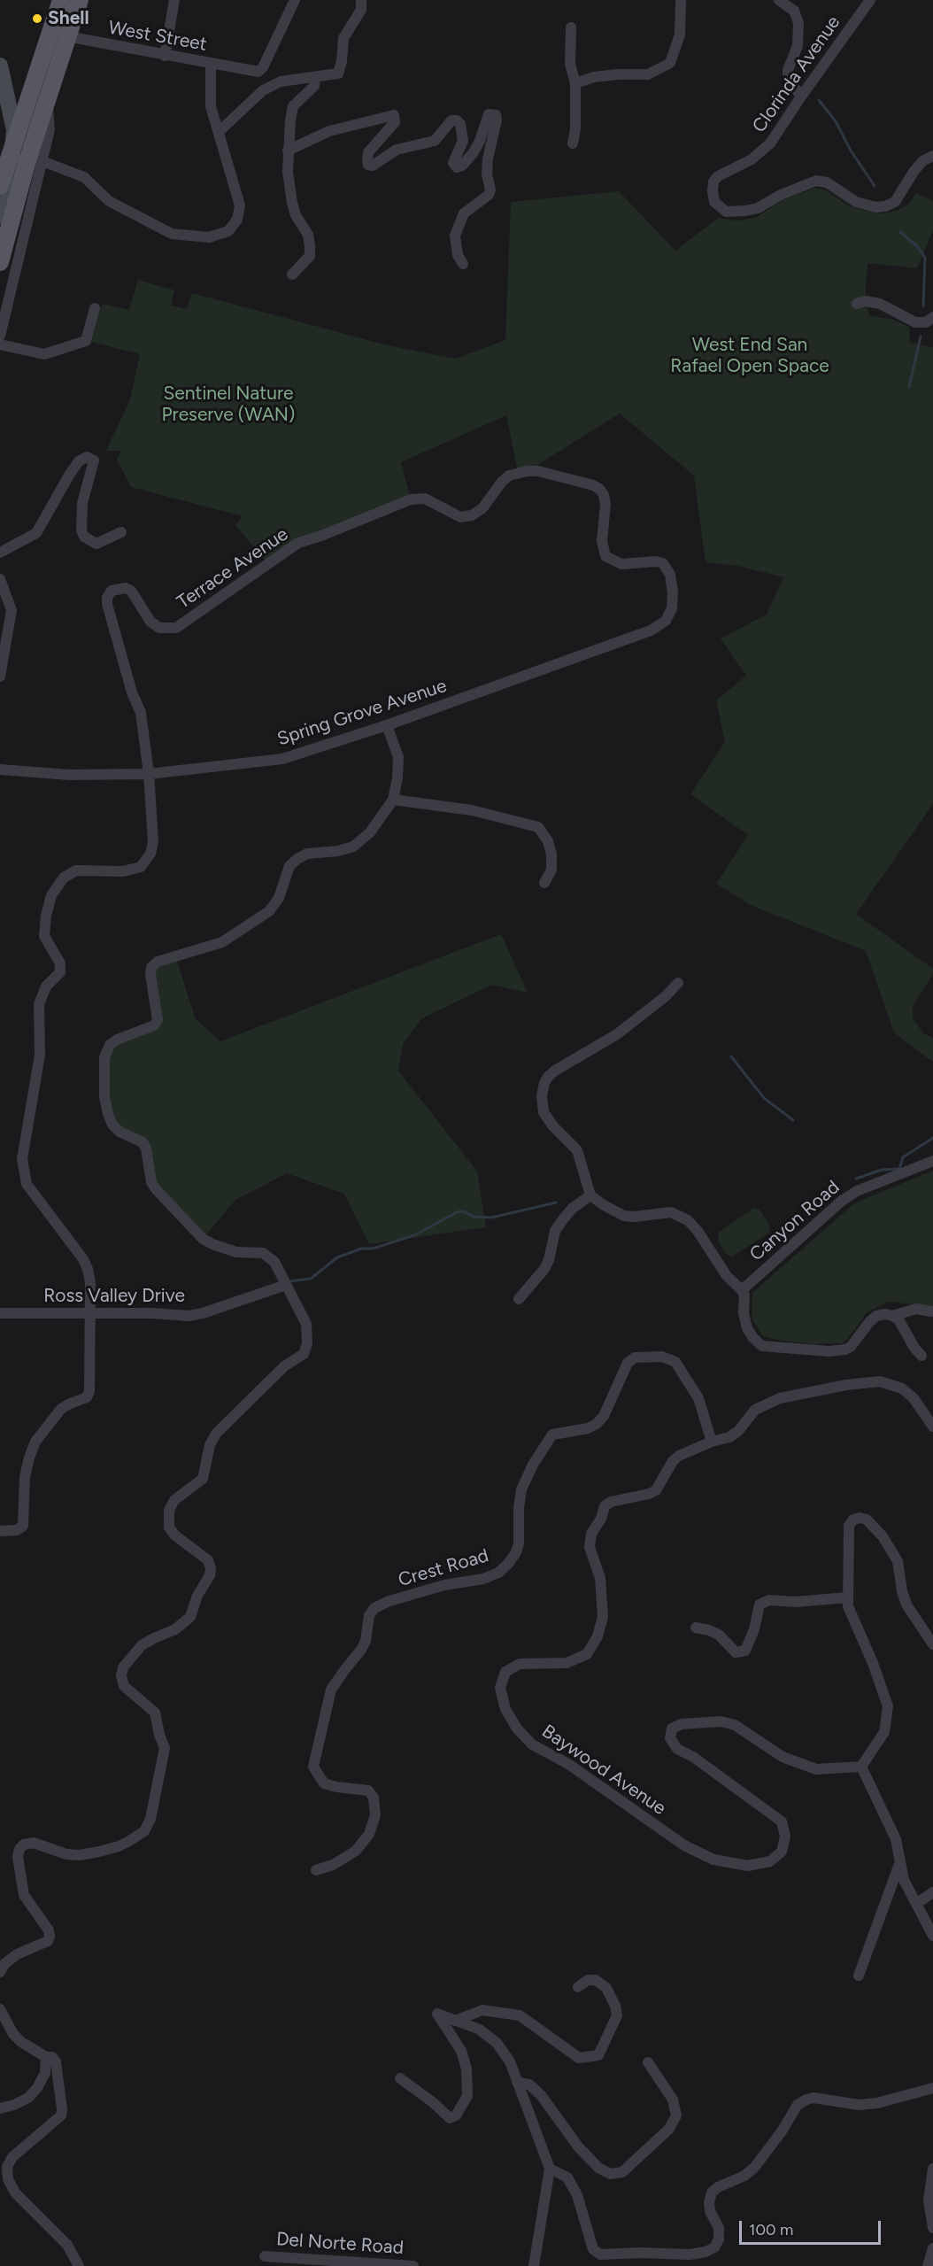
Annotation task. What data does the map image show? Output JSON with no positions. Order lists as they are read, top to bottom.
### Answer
{
  "streets": {
    "street": [
      "West Street",
      "Clorinda Avenue",
      "Terrace Avenue",
      "Spring Grove Avenue",
      "Canyon Road",
      "Ross Valley Drive",
      "Crest Road",
      "Baywood Avenue",
      "Del Norte Road"
    ]
  },
  "crossings": [
    ["Terrace Avenue", "Spring Grove Avenue"],
    ["Terrace Avenue", "Ross Valley Drive"],
    ["Crest Road", "Baywood Avenue"]
  ],
  "parks": ["West End San Rafael Open Space", "Sentinel Nature Preserve (WAN)"],
  "places": ["Shell"],
  "scale_bar": "100 m"
}
